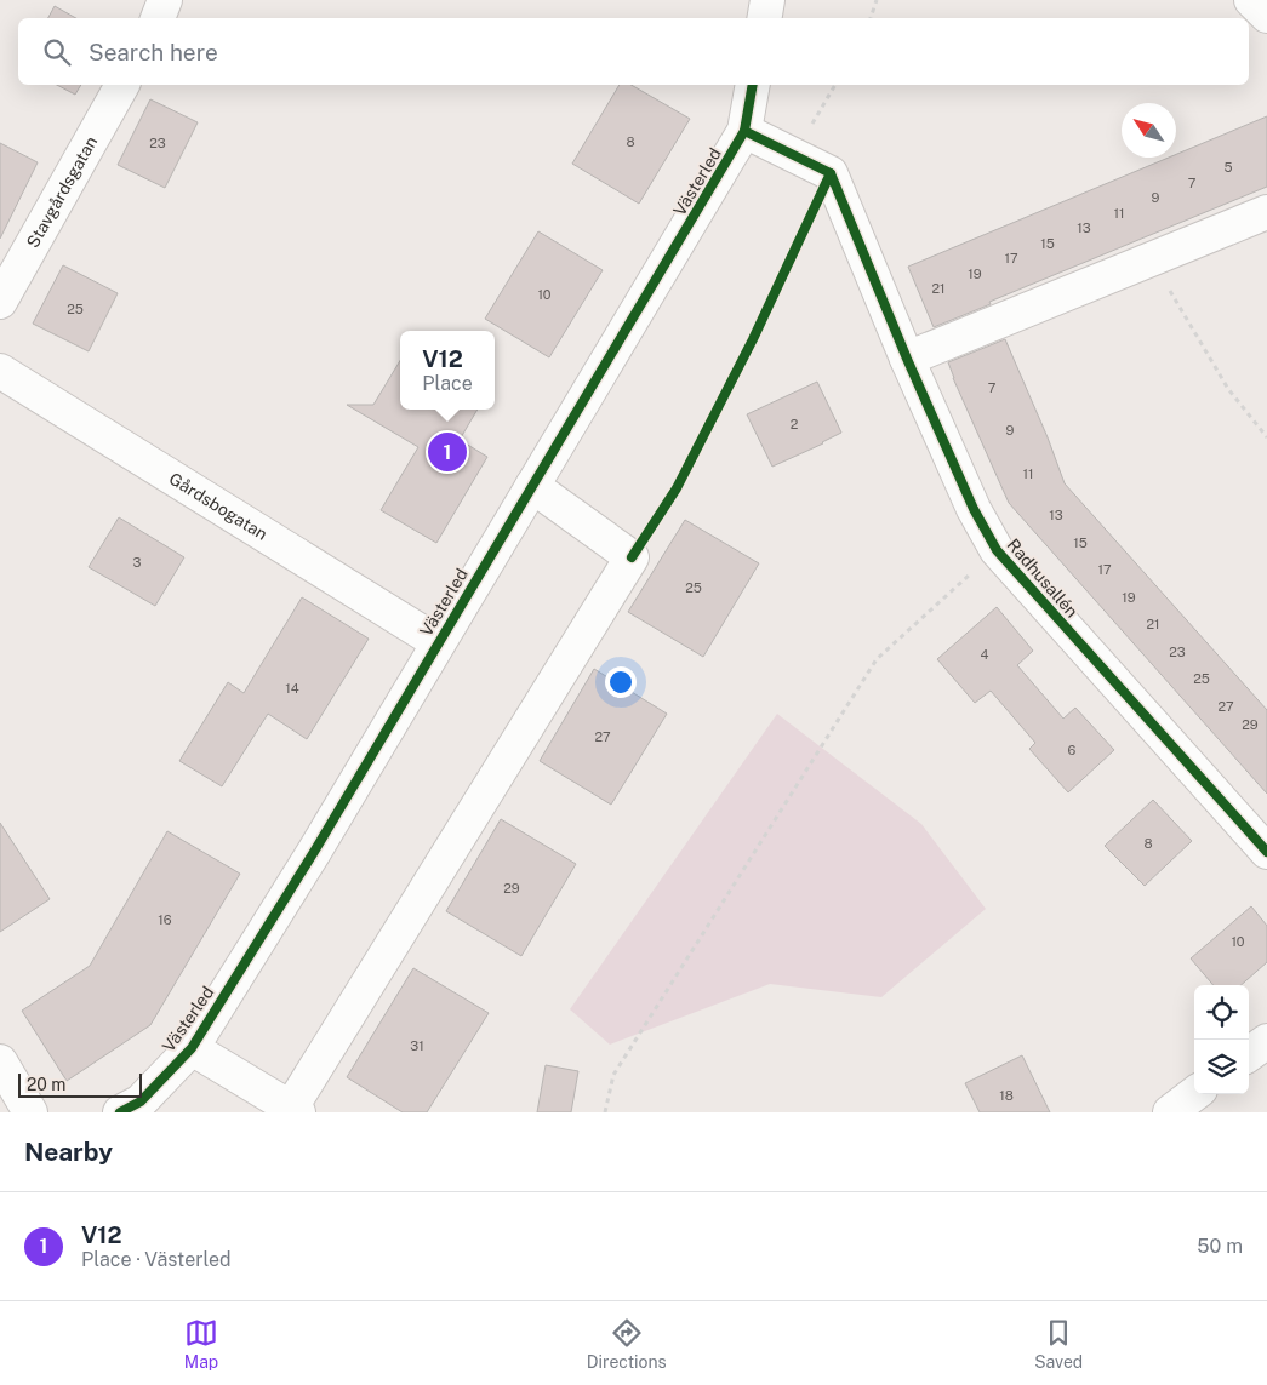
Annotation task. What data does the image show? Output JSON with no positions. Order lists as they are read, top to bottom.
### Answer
{
  "streets": {
    "street": [
      "Västerled",
      "Stavgårdsgatan",
      "Gårdsbogatan",
      "Radhusallén"
    ]
  },
  "crossings": [
    ["Västerled", "Gårdsbogatan"]
  ],
  "house_numbers": [
    "8",
    "23",
    "5",
    "7",
    "9",
    "11",
    "13",
    "15",
    "17",
    "19",
    "21",
    "10",
    "25",
    "7",
    "2",
    "9",
    "11",
    "13",
    "15",
    "3",
    "17",
    "25",
    "19",
    "21",
    "23",
    "4",
    "25",
    "14",
    "27",
    "29",
    "27",
    "6",
    "8",
    "29",
    "16",
    "10",
    "31",
    "18"
  ],
  "scale_bar": "20 m",
  "north": "top left",
  "page": {
    "search": "Search here",
    "popup": ["V12", "Place"],
    "pins": "1",
    "scale": "20 m",
    "heading": "Nearby",
    "list": [
      {
        "mark": "1",
        "name": "V12",
        "note": "Place · Västerled",
        "value": "50 m"
      }
    ],
    "nav": ["Map", "Directions", "Saved"]
  }
}
